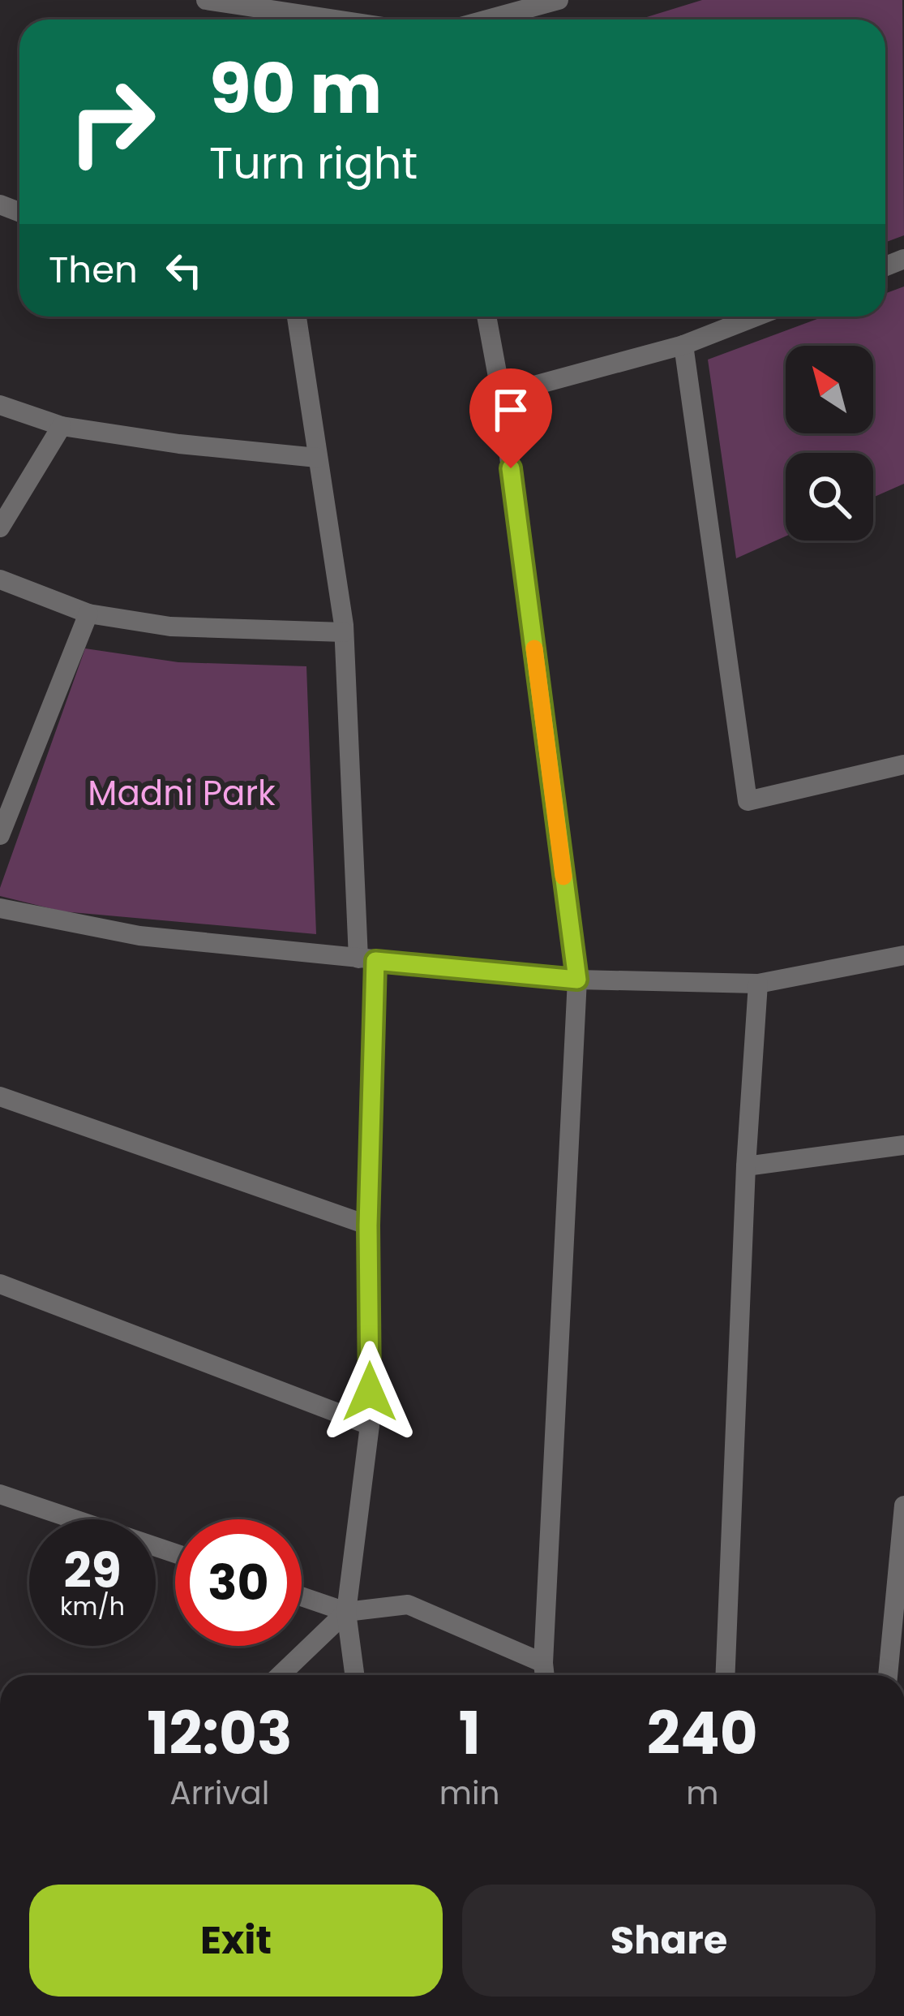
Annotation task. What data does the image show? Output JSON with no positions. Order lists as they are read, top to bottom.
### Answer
{
  "parks": ["Madni Park"],
  "north": "top left",
  "page": {
    "turn": ["90 m", "Turn right"],
    "then": "Then",
    "speed": "29 km/h",
    "limit": "30",
    "eta": [
      "12:03",
      "Arrival",
      "1",
      "min",
      "240",
      "m"
    ],
    "buttons": ["Exit", "Share"]
  }
}
